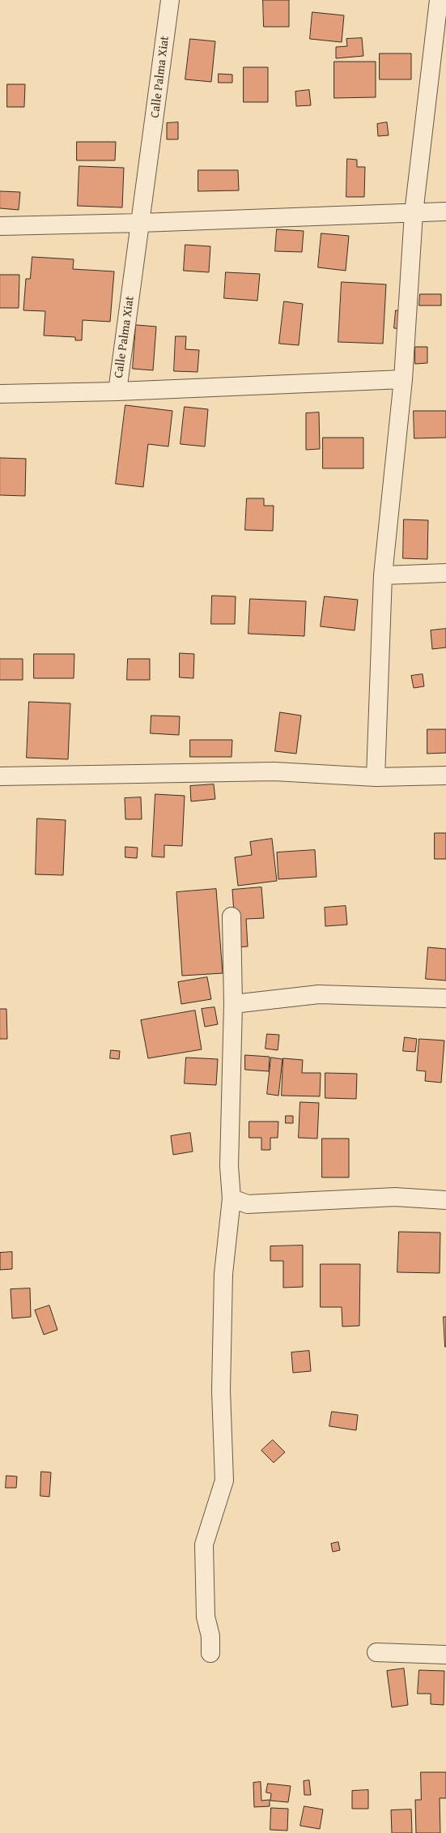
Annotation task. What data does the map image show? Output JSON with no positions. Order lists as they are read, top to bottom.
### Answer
{
  "streets": {
    "street": ["Calle Palma Xiat"]
  }
}
